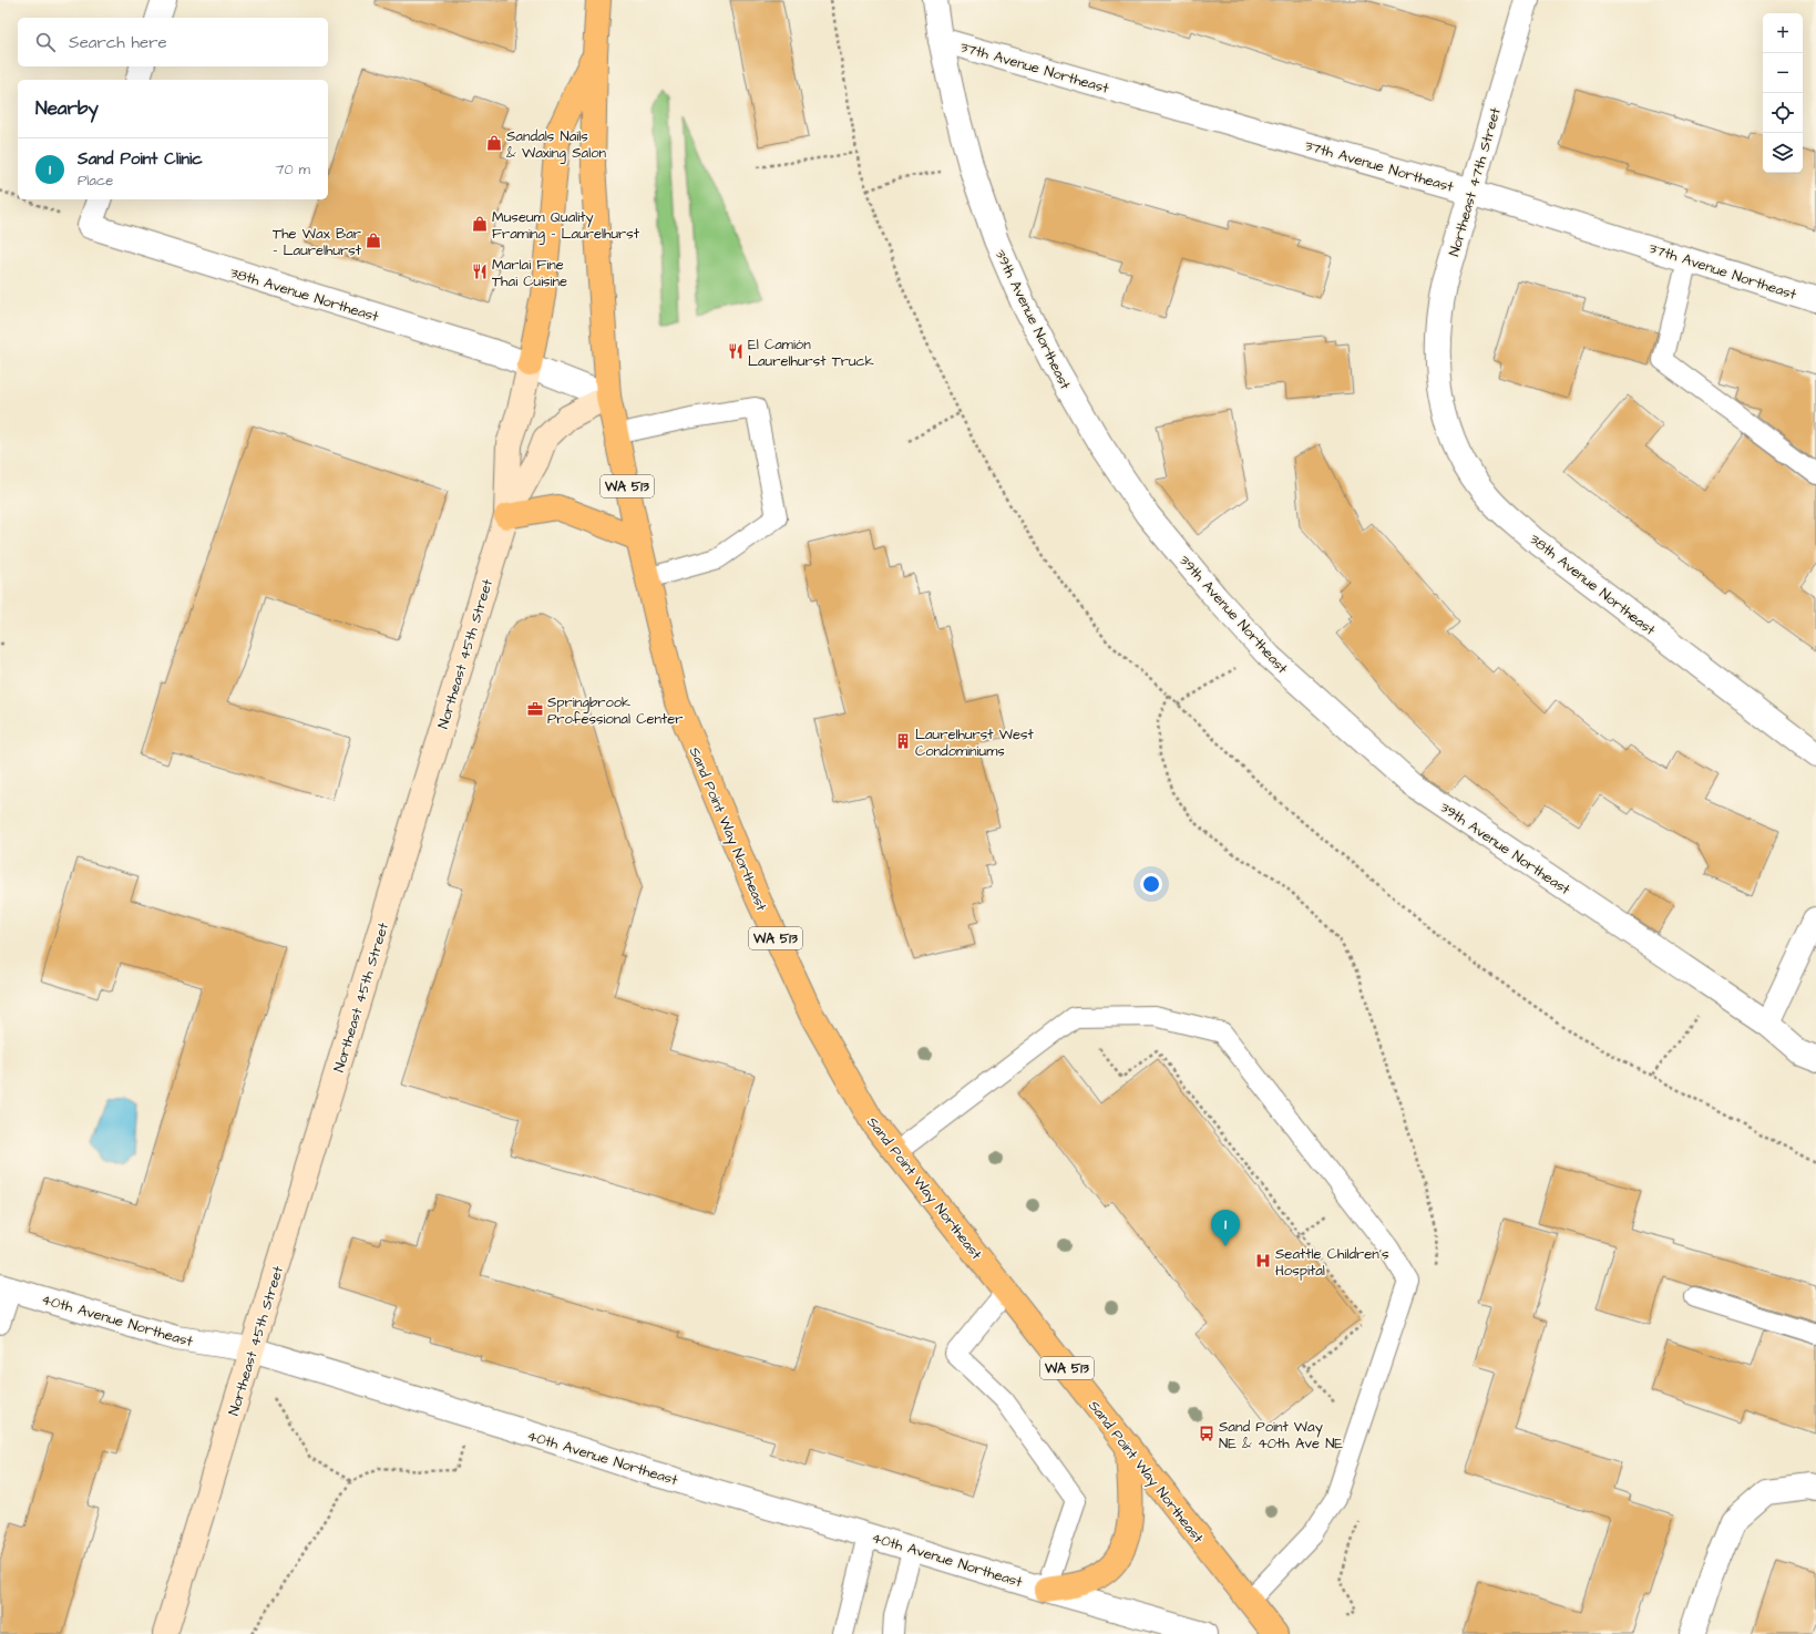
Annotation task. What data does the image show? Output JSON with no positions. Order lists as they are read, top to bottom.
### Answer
{
  "streets": {
    "main road": ["WA 513", "Sand Point Way Northeast"],
    "street": [
      "37th Avenue Northeast",
      "Northeast 47th Street",
      "38th Avenue Northeast",
      "39th Avenue Northeast",
      "Northeast 45th Street",
      "40th Avenue Northeast"
    ]
  },
  "crossings": [
    ["37th Avenue Northeast", "Northeast 47th Street"],
    ["37th Avenue Northeast", "39th Avenue Northeast"],
    ["Northeast 47th Street", "38th Avenue Northeast"],
    ["38th Avenue Northeast", "Northeast 45th Street"],
    ["38th Avenue Northeast", "Sand Point Way Northeast"],
    ["WA 513", "Sand Point Way Northeast"],
    ["Northeast 45th Street", "Sand Point Way Northeast"],
    ["Northeast 45th Street", "40th Avenue Northeast"]
  ],
  "places": {
    "shop": ["Sandals Nails & Waxing Salon", "Museum Quality Framing - Laurelhurst", "The Wax Bar - Laurelhurst"],
    "restaurant": ["Marlai Fine Thai Cuisine", "El Camión Laurelhurst Truck"],
    "office": ["Springbrook Professional Center"],
    "building": ["Laurelhurst West Condominiums"],
    "hospital": ["Seattle Children's Hospital"],
    "bus stop": ["Sand Point Way NE & 40th Ave NE"]
  },
  "page": {
    "map_buttons": ["+", "−"],
    "search": "Search here",
    "heading": "Nearby",
    "list": [
      {
        "mark": "1",
        "name": "Sand Point Clinic",
        "note": "Place",
        "value": "70 m"
      }
    ],
    "pins": "1"
  }
}
